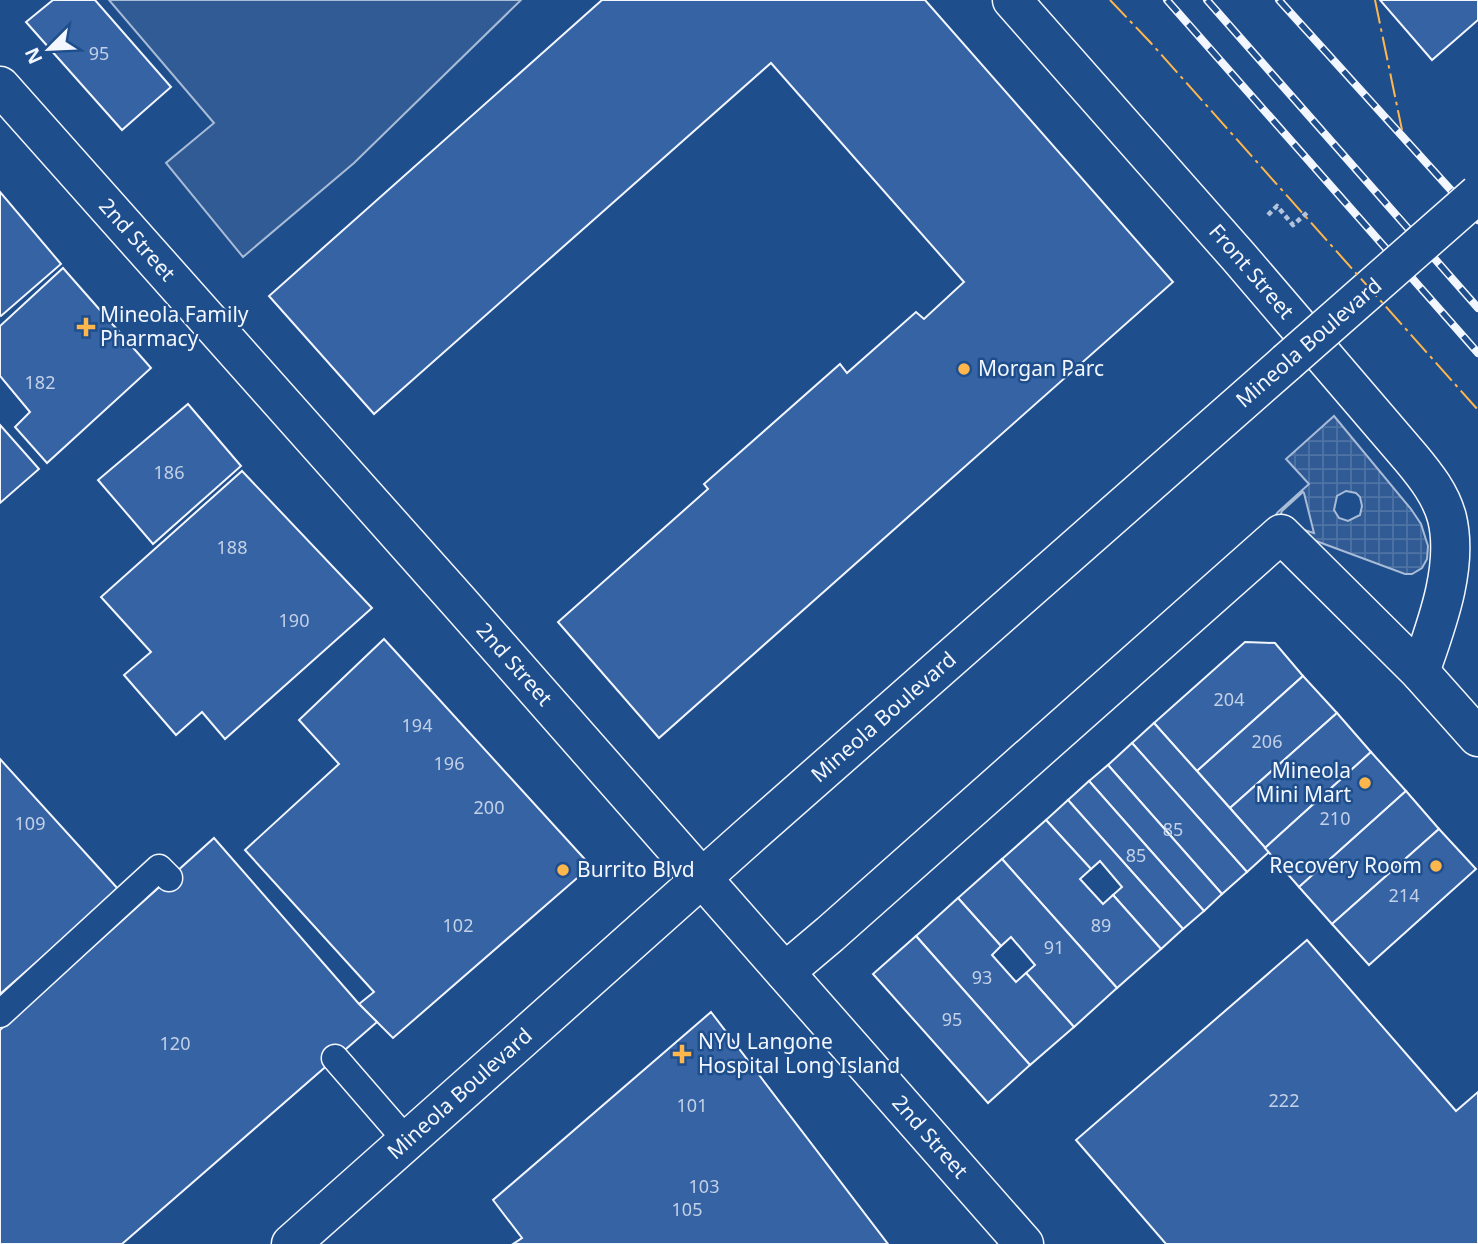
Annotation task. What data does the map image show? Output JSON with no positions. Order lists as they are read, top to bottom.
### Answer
{
  "streets": {
    "street": ["2nd Street", "Front Street", "Mineola Boulevard"]
  },
  "crossings": [
    ["2nd Street", "Mineola Boulevard"]
  ],
  "places": {
    "health": ["Mineola Family Pharmacy", "NYU Langone Hospital Long Island"],
    "other": [
      "Morgan Parc",
      "Mineola Mini Mart",
      "Recovery Room",
      "Burrito Blvd"
    ]
  },
  "house_numbers": [
    "95",
    "182",
    "186",
    "188",
    "190",
    "204",
    "194",
    "206",
    "196",
    "200",
    "210",
    "109",
    "85",
    "85",
    "214",
    "102",
    "89",
    "91",
    "93",
    "95",
    "120",
    "222",
    "101",
    "103",
    "105"
  ],
  "north": "bottom left"
}
